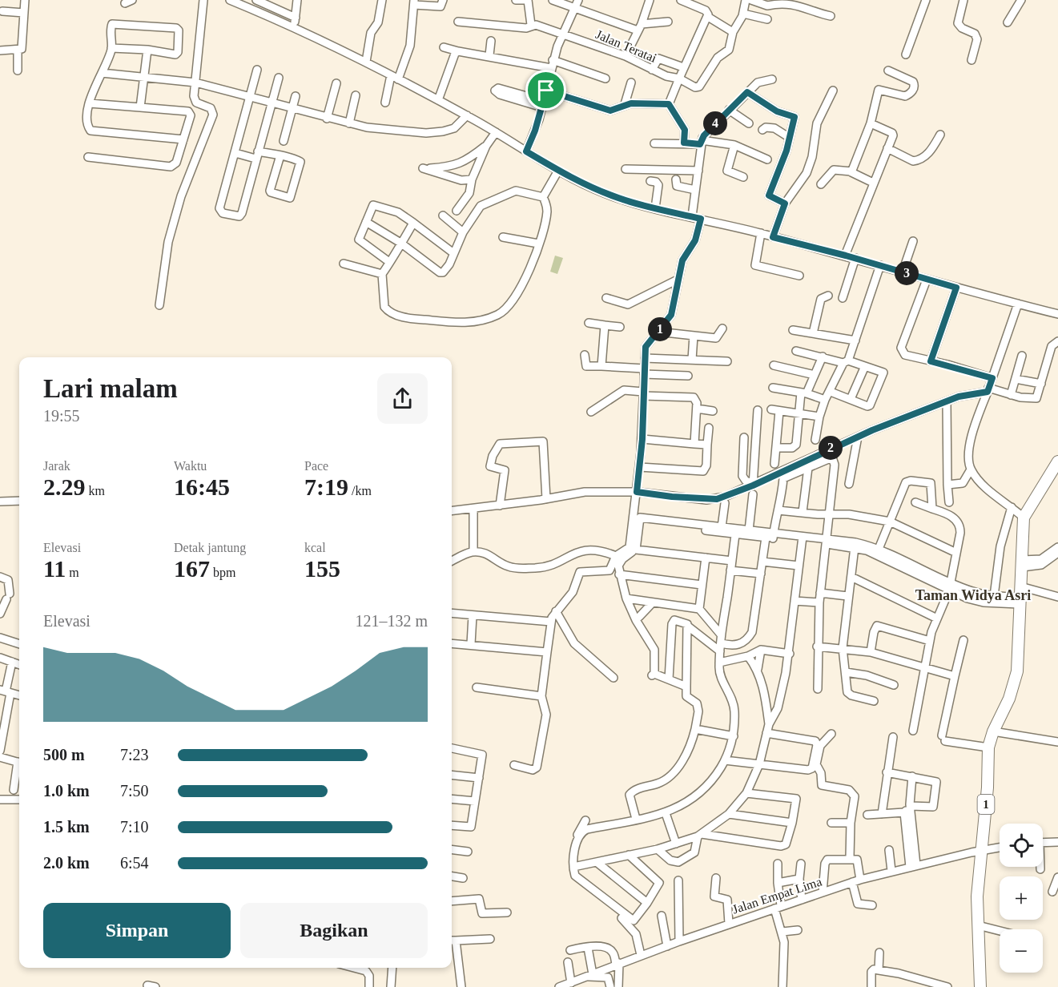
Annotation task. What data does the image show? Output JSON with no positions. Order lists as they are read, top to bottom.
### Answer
{
  "streets": {
    "highway": ["1"],
    "street": ["Jalan Teratai", "Jalan Empat Lima"]
  },
  "crossings": [
    ["1", "Jalan Empat Lima"]
  ],
  "districts": ["Taman Widya Asri"],
  "page": {
    "pins": [
      "4",
      "3",
      "1",
      "2"
    ],
    "heading": ["Lari malam", "19:55"],
    "stats": [
      ["Jarak", "2.29 km"],
      ["Waktu", "16:45"],
      ["Pace", "7:19 /km"],
      ["Elevasi", "11 m"],
      ["Detak jantung", "167 bpm"],
      ["kcal", "155"]
    ],
    "chart": ["Elevasi", "121–132 m"],
    "list": [
      {
        "name": "500 m",
        "note": "7:23"
      },
      {
        "name": "1.0 km",
        "note": "7:50"
      },
      {
        "name": "1.5 km",
        "note": "7:10"
      },
      {
        "name": "2.0 km",
        "note": "6:54"
      }
    ],
    "map_buttons": ["+", "−"],
    "buttons": ["Simpan", "Bagikan"]
  }
}
